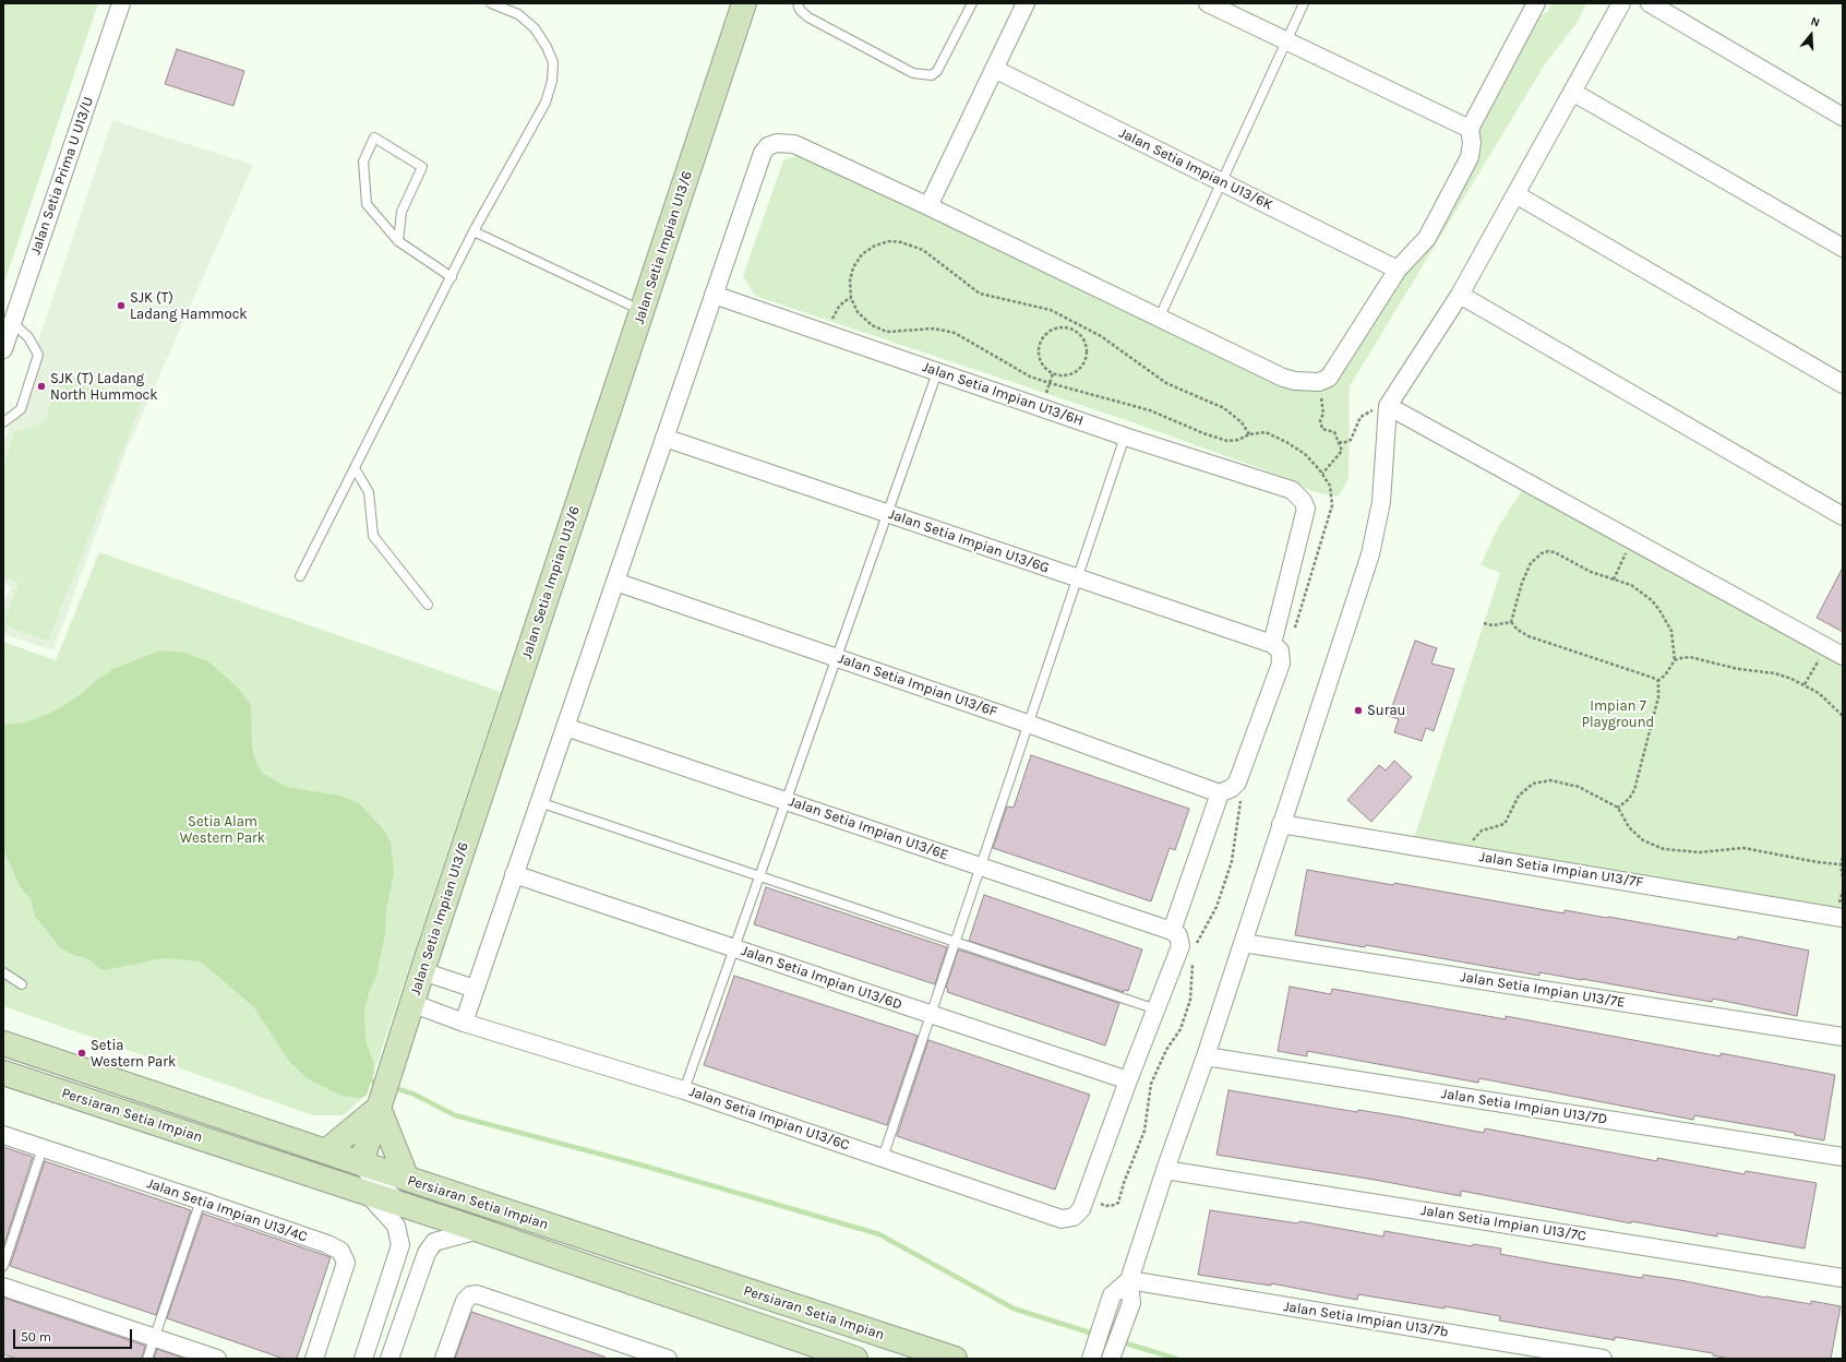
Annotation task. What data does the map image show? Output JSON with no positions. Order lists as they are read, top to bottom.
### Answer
{
  "streets": {
    "street": [
      "Jalan Setia Impian U13/6K",
      "Jalan Setia Prima U U13/U",
      "Jalan Setia Impian U13/6",
      "Jalan Setia Impian U13/6H",
      "Jalan Setia Impian U13/6G",
      "Jalan Setia Impian U13/6F",
      "Jalan Setia Impian U13/6E",
      "Jalan Setia Impian U13/7F",
      "Jalan Setia Impian U13/6D",
      "Jalan Setia Impian U13/7E",
      "Jalan Setia Impian U13/7D",
      "Persiaran Setia Impian",
      "Jalan Setia Impian U13/6C",
      "Jalan Setia Impian U13/4C",
      "Jalan Setia Impian U13/7C",
      "Jalan Setia Impian U13/7b"
    ]
  },
  "crossings": [
    ["Jalan Setia Impian U13/6", "Persiaran Setia Impian"],
    ["Jalan Setia Impian U13/6", "Jalan Setia Impian U13/6C"],
    ["Jalan Setia Impian U13/6H", "Jalan Setia Impian U13/6G"]
  ],
  "parks": ["Impian 7 Playground", "Setia Alam Western Park"],
  "places": [
    "SJK (T) Ladang Hammock",
    "SJK (T) Ladang North Hummock",
    "Surau",
    "Setia Western Park"
  ],
  "scale_bar": "50 m",
  "north": "top"
}
